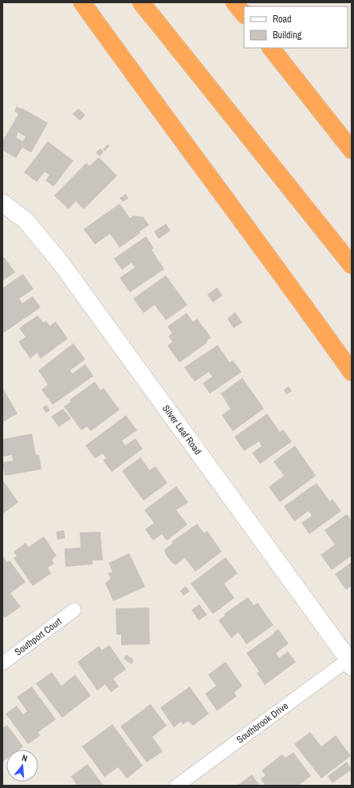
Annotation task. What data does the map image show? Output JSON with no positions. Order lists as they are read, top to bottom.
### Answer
{
  "streets": {
    "street": ["Silver Leaf Road", "Southport Court", "Southbrook Drive"]
  },
  "crossings": [
    ["Silver Leaf Road", "Southbrook Drive"]
  ],
  "legend": ["Road", "Building"],
  "north": "top"
}
